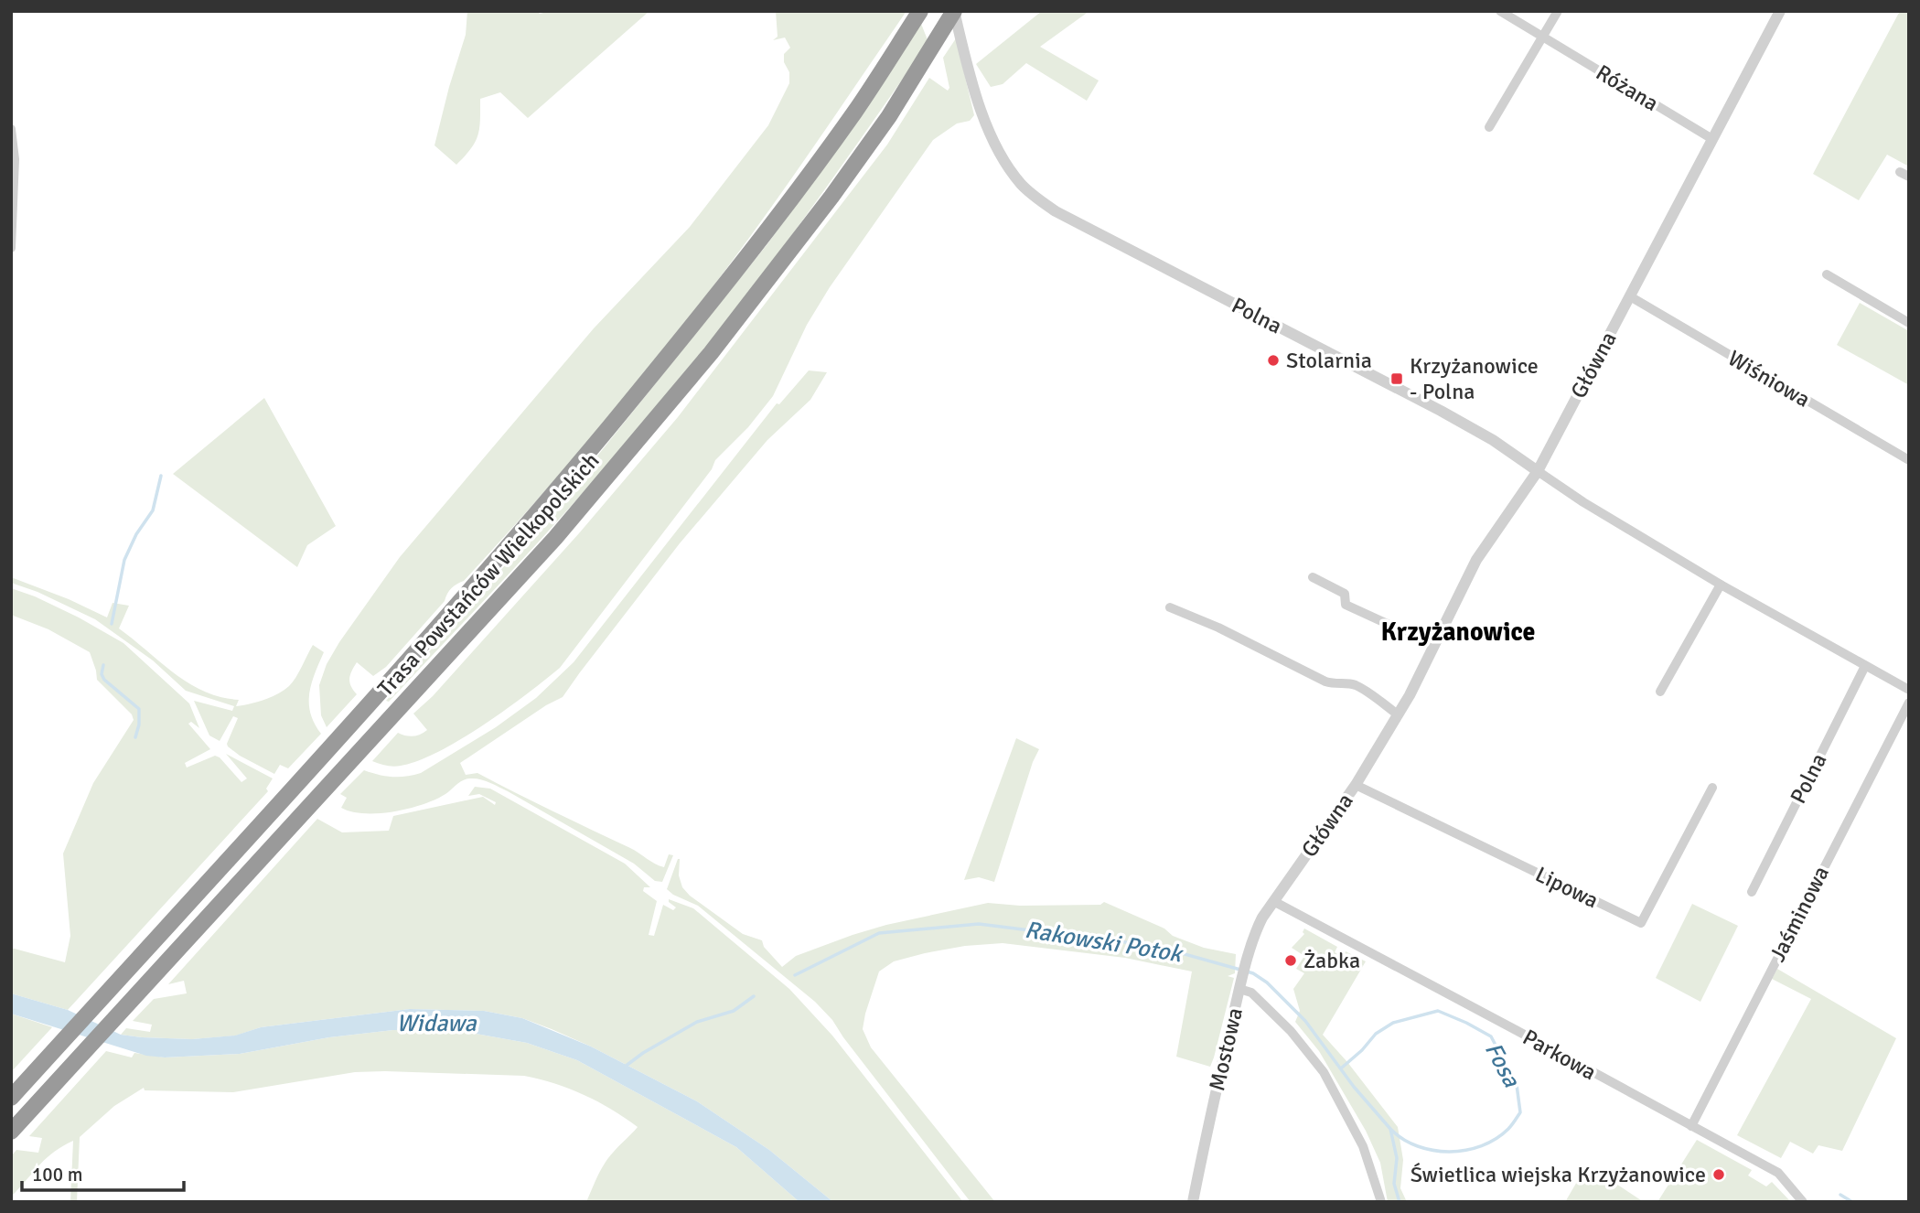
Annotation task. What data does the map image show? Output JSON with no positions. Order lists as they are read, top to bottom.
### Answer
{
  "streets": {
    "highway": ["Trasa Powstańców Wielkopolskich"],
    "street": [
      "Różana",
      "Polna",
      "Główna",
      "Wiśniowa",
      "Lipowa",
      "Jaśminowa",
      "Mostowa",
      "Parkowa"
    ]
  },
  "crossings": [
    ["Różana", "Główna"],
    ["Polna", "Główna"],
    ["Polna", "Trasa Powstańców Wielkopolskich"],
    ["Główna", "Wiśniowa"],
    ["Główna", "Lipowa"],
    ["Główna", "Mostowa"],
    ["Główna", "Parkowa"],
    ["Jaśminowa", "Parkowa"],
    ["Mostowa", "Parkowa"]
  ],
  "districts": ["Krzyżanowice"],
  "water": ["Rakowski Potok", "Widawa", "Fosa"],
  "places": {
    "other": ["Stolarnia", "Żabka", "Świetlica wiejska Krzyżanowice"],
    "transit": ["Krzyżanowice - Polna"]
  },
  "scale_bar": "100 m"
}
